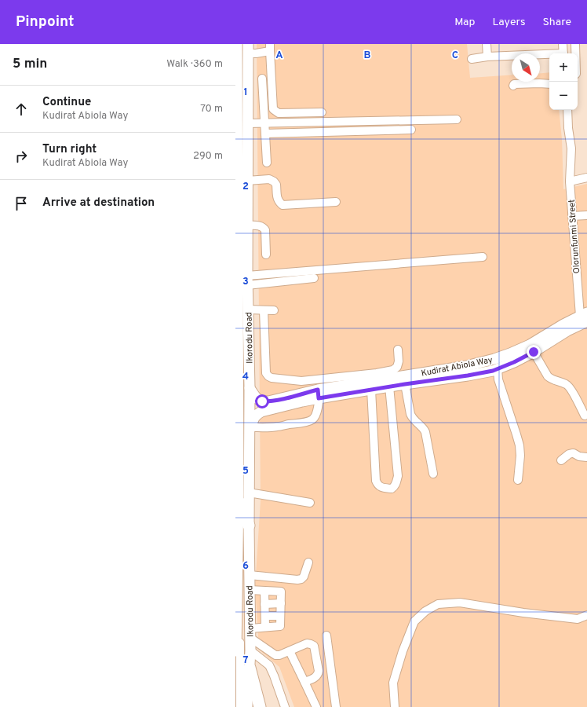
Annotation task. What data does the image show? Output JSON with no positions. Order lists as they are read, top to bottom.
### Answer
{
  "streets": {
    "highway": ["Ikorodu Road"],
    "main road": ["Kudirat Abiola Way"],
    "street": ["Olorunfunmi Street"]
  },
  "crossings": [
    ["Olorunfunmi Street", "Kudirat Abiola Way"],
    ["Ikorodu Road", "Kudirat Abiola Way"]
  ],
  "north": "bottom right",
  "page": {
    "header": "Pinpoint",
    "nav": ["Map", "Layers", "Share"],
    "heading": ["5 min", "Walk · 360 m"],
    "map_buttons": ["+", "−"],
    "list": [
      ["Continue", "Kudirat Abiola Way", "70 m"],
      ["Turn right", "Kudirat Abiola Way", "290 m"],
      "Arrive at destination"
    ]
  },
  "grid": {
    "columns": ["A", "B", "C"],
    "rows": [
      "1",
      "2",
      "3",
      "4",
      "5",
      "6",
      "7"
    ]
  }
}
